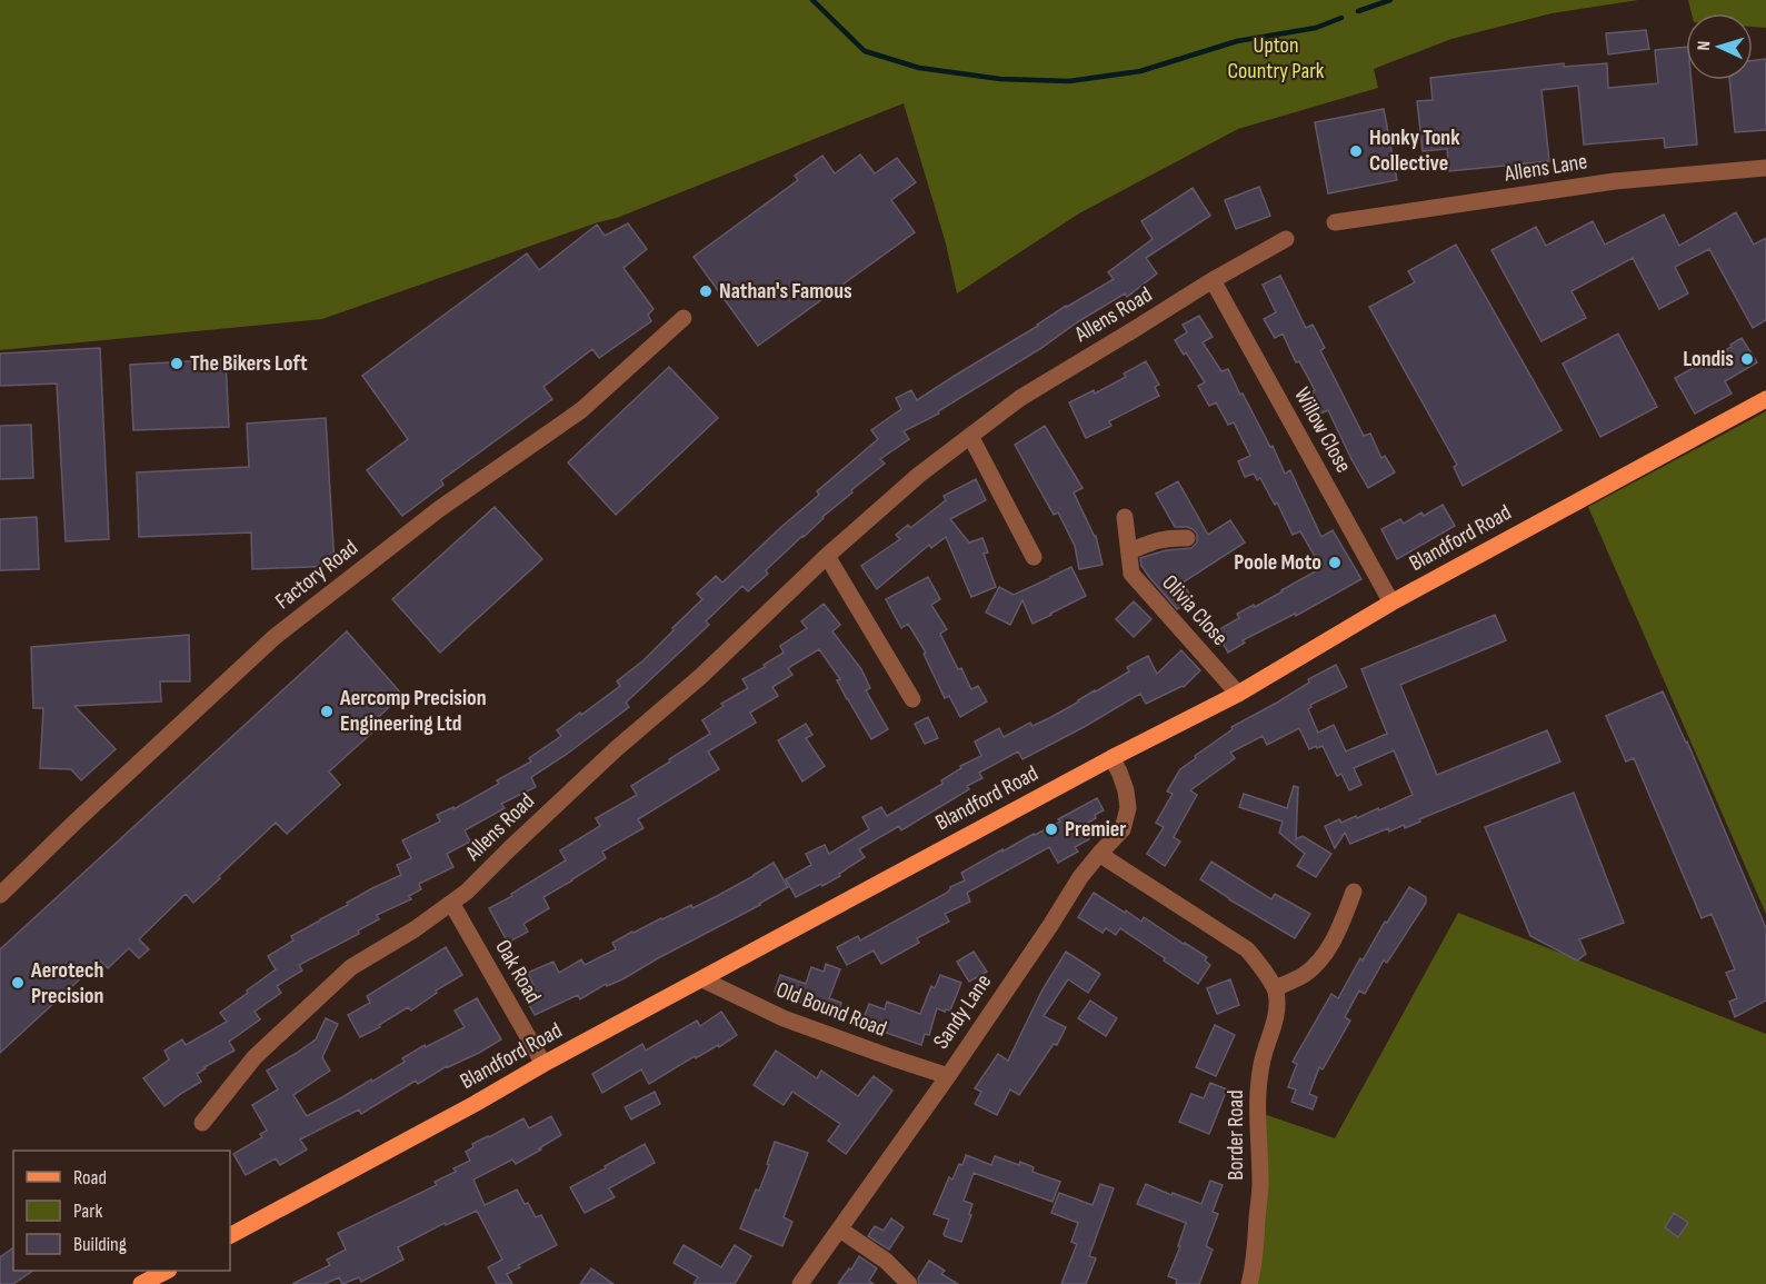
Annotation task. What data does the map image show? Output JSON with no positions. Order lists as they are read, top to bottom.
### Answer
{
  "streets": {
    "main road": ["Blandford Road"],
    "street": [
      "Allens Lane",
      "Allens Road",
      "Willow Close",
      "Factory Road",
      "Olivia Close",
      "Oak Road",
      "Old Bound Road",
      "Sandy Lane",
      "Border Road"
    ]
  },
  "crossings": [
    ["Allens Road", "Willow Close"],
    ["Allens Road", "Oak Road"],
    ["Willow Close", "Blandford Road"],
    ["Blandford Road", "Olivia Close"],
    ["Blandford Road", "Oak Road"],
    ["Blandford Road", "Old Bound Road"],
    ["Blandford Road", "Sandy Lane"],
    ["Old Bound Road", "Sandy Lane"]
  ],
  "parks": ["Upton Country Park"],
  "places": [
    "Honky Tonk Collective",
    "Nathan's Famous",
    "Londis",
    "The Bikers Loft",
    "Poole Moto",
    "Aercomp Precision Engineering Ltd",
    "Premier",
    "Aerotech Precision"
  ],
  "legend": ["Road", "Park", "Building"],
  "north": "left"
}
